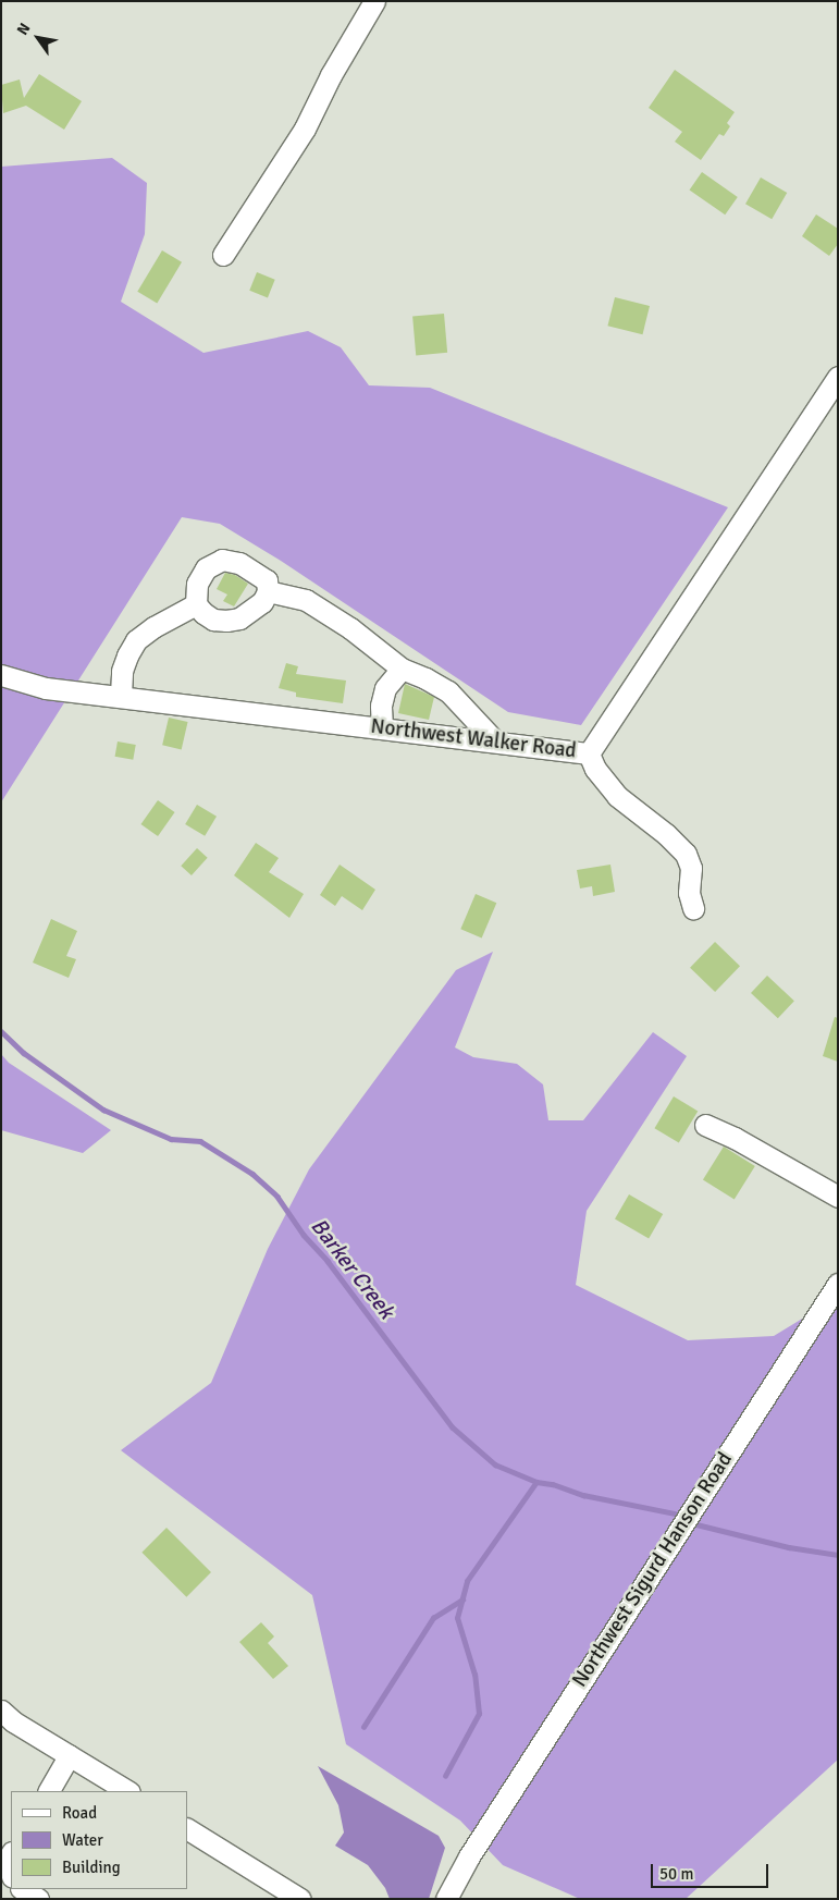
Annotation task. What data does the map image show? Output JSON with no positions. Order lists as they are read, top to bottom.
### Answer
{
  "streets": {
    "street": ["Northwest Walker Road", "Northwest Sigurd Hanson Road"]
  },
  "water": ["Barker Creek"],
  "legend": ["Road", "Water", "Building"],
  "scale_bar": "50 m",
  "north": "top left"
}
